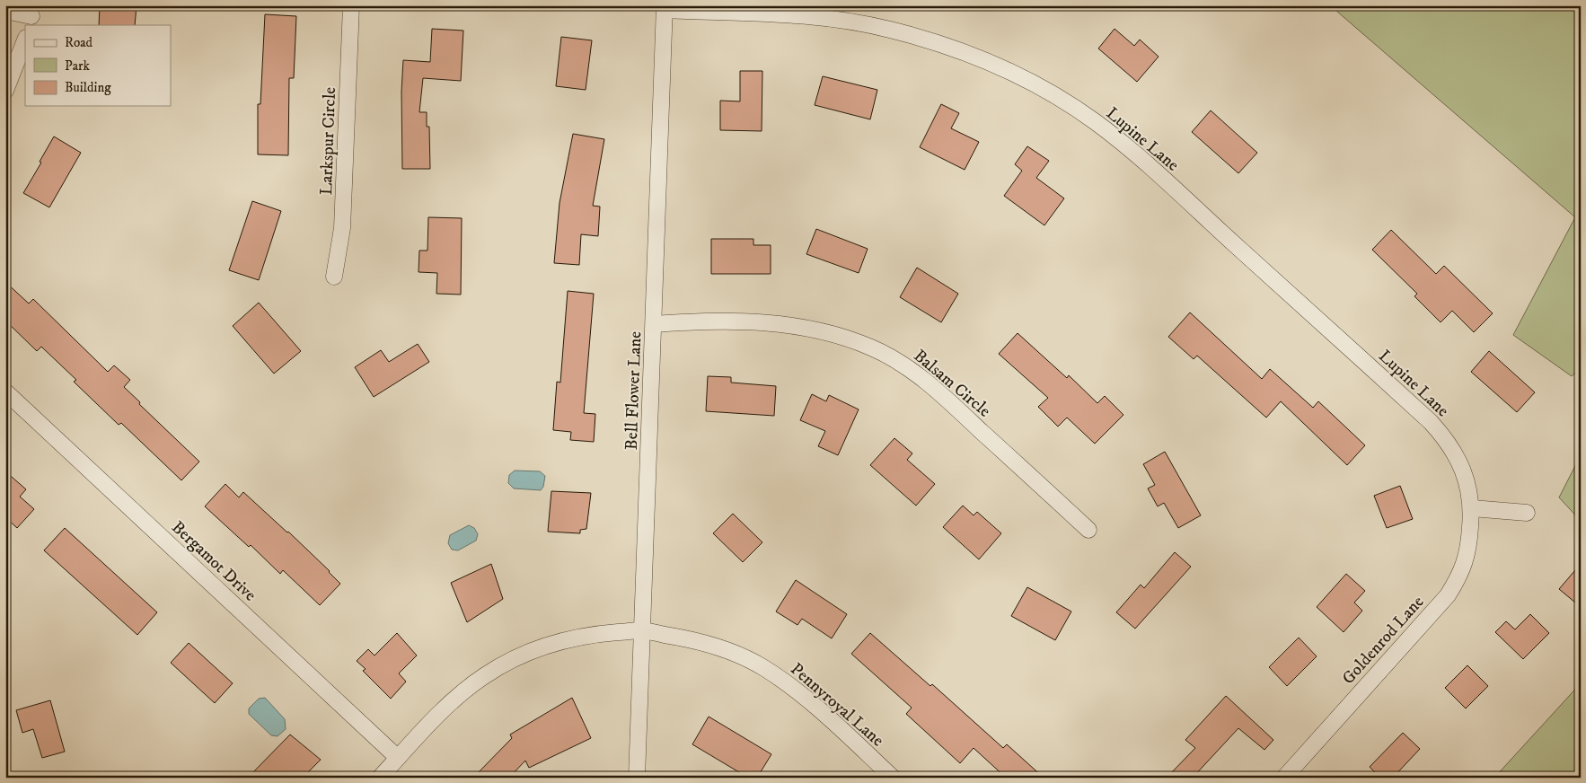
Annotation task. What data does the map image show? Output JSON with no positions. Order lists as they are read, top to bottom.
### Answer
{
  "streets": {
    "street": [
      "Lupine Lane",
      "Larkspur Circle",
      "Balsam Circle",
      "Bell Flower Lane",
      "Bergamot Drive",
      "Goldenrod Lane",
      "Pennyroyal Lane"
    ]
  },
  "crossings": [
    ["Lupine Lane", "Bell Flower Lane"],
    ["Lupine Lane", "Goldenrod Lane"],
    ["Balsam Circle", "Bell Flower Lane"],
    ["Bell Flower Lane", "Pennyroyal Lane"],
    ["Bergamot Drive", "Pennyroyal Lane"]
  ],
  "legend": ["Road", "Park", "Building"]
}
